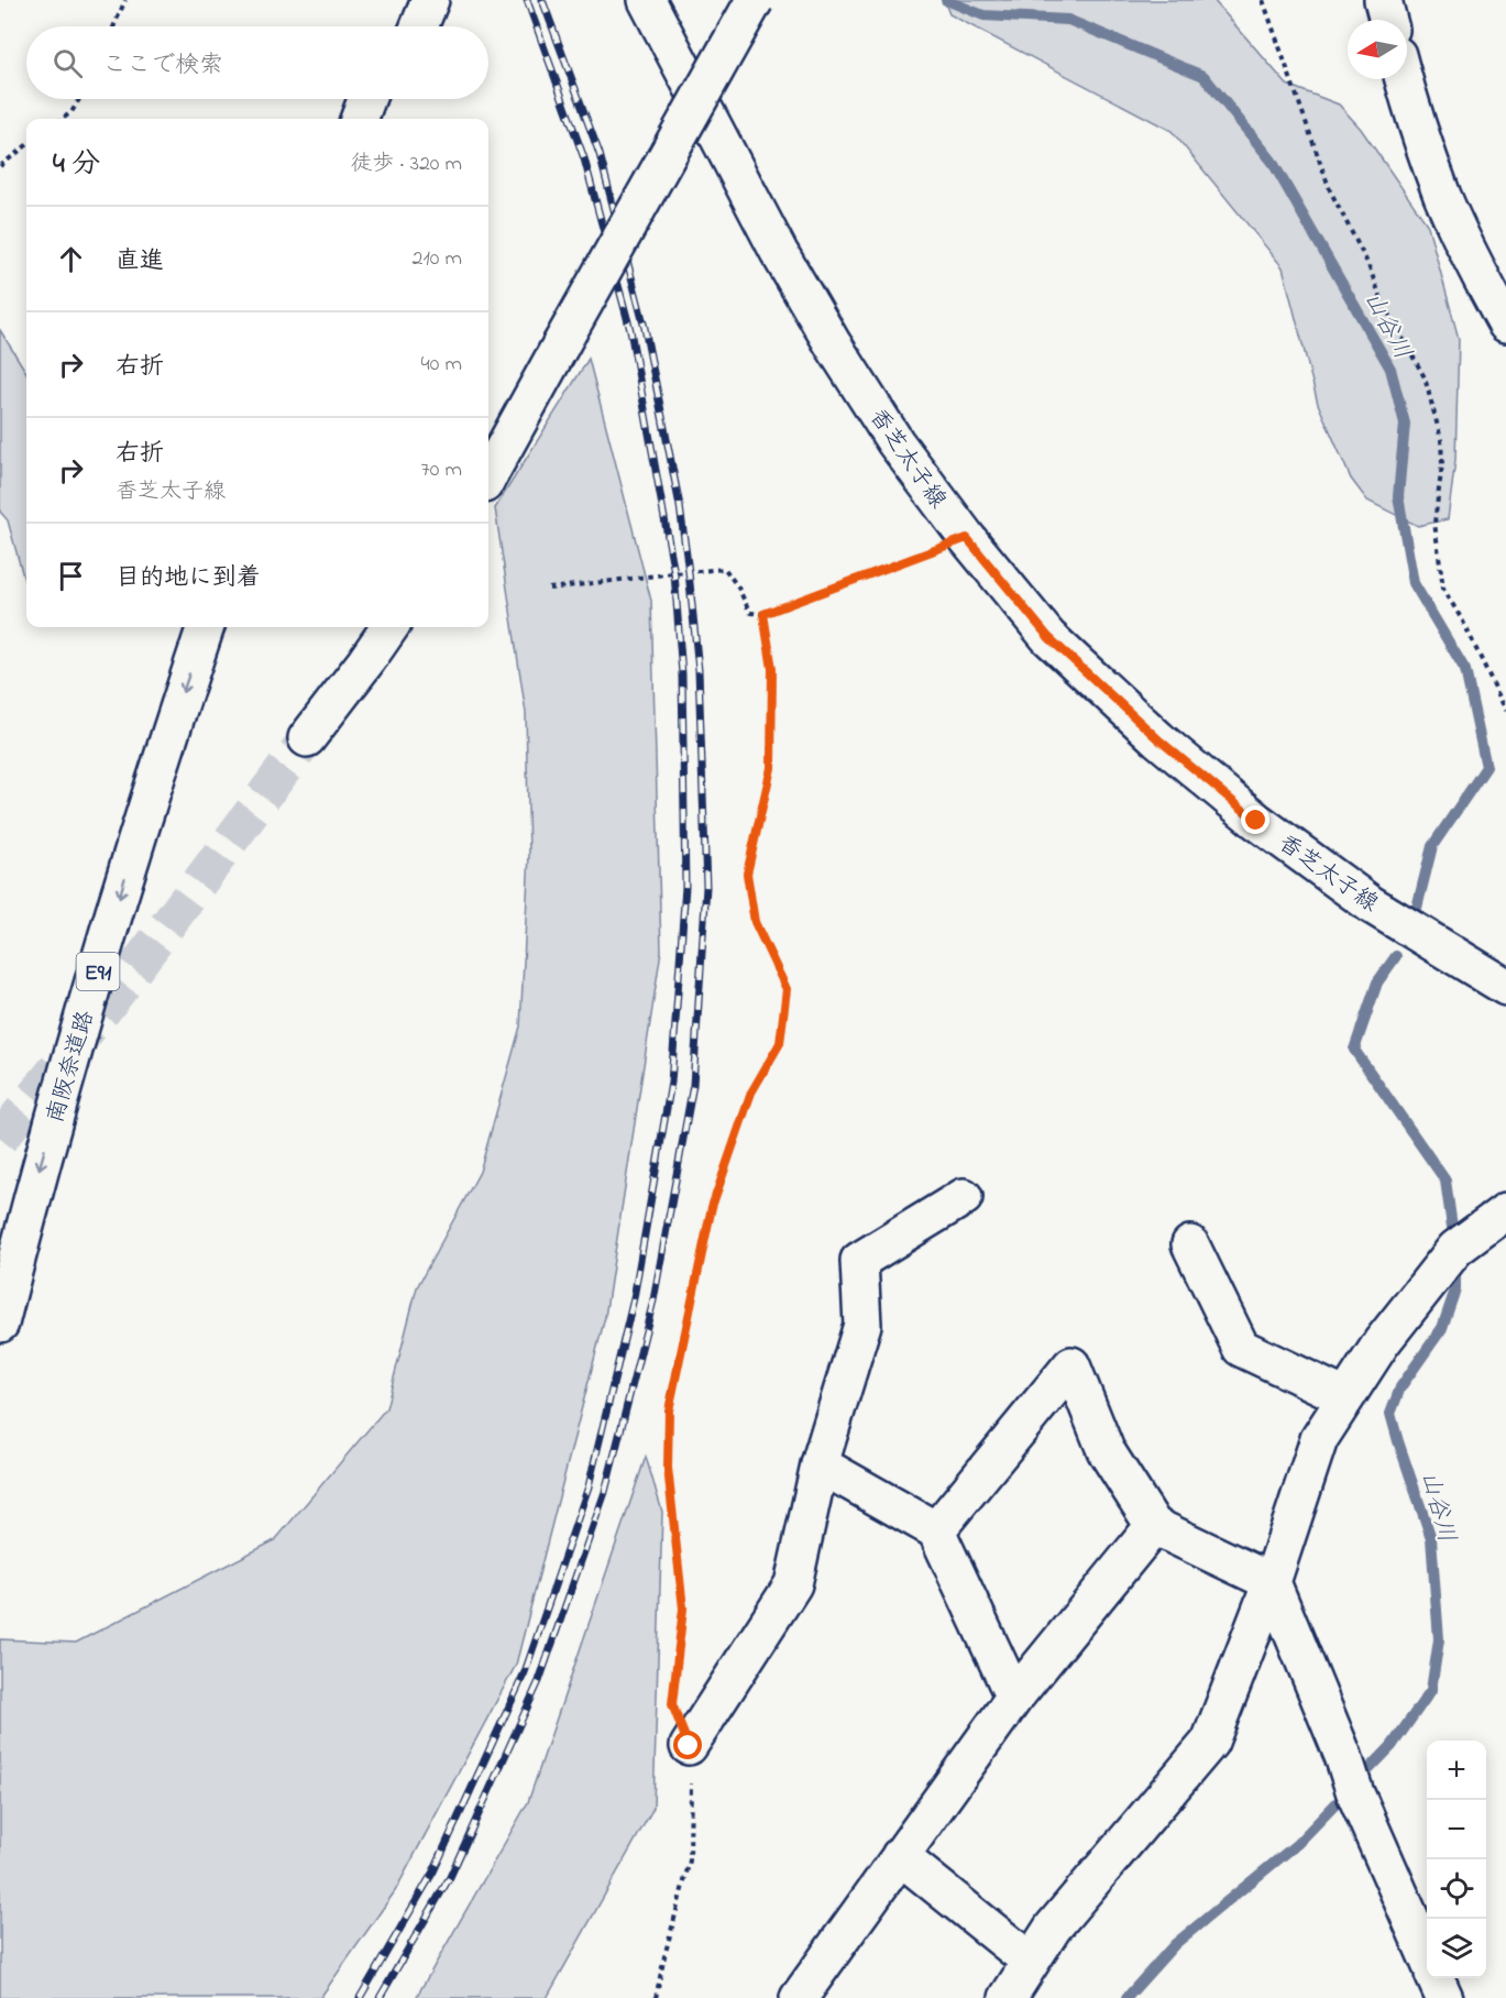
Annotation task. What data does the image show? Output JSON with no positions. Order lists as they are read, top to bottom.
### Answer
{
  "streets": {
    "main road": ["香芝太子線", "E91", "南阪奈道路"]
  },
  "water": ["山谷川"],
  "north": "left",
  "page": {
    "search": "ここで検索",
    "heading": ["4 分", "徒歩 · 320 m"],
    "list": [
      ["直進", "210 m"],
      ["右折", "40 m"],
      ["右折", "香芝太子線", "70 m"],
      "目的地に到着"
    ],
    "map_buttons": ["+", "−"]
  }
}
